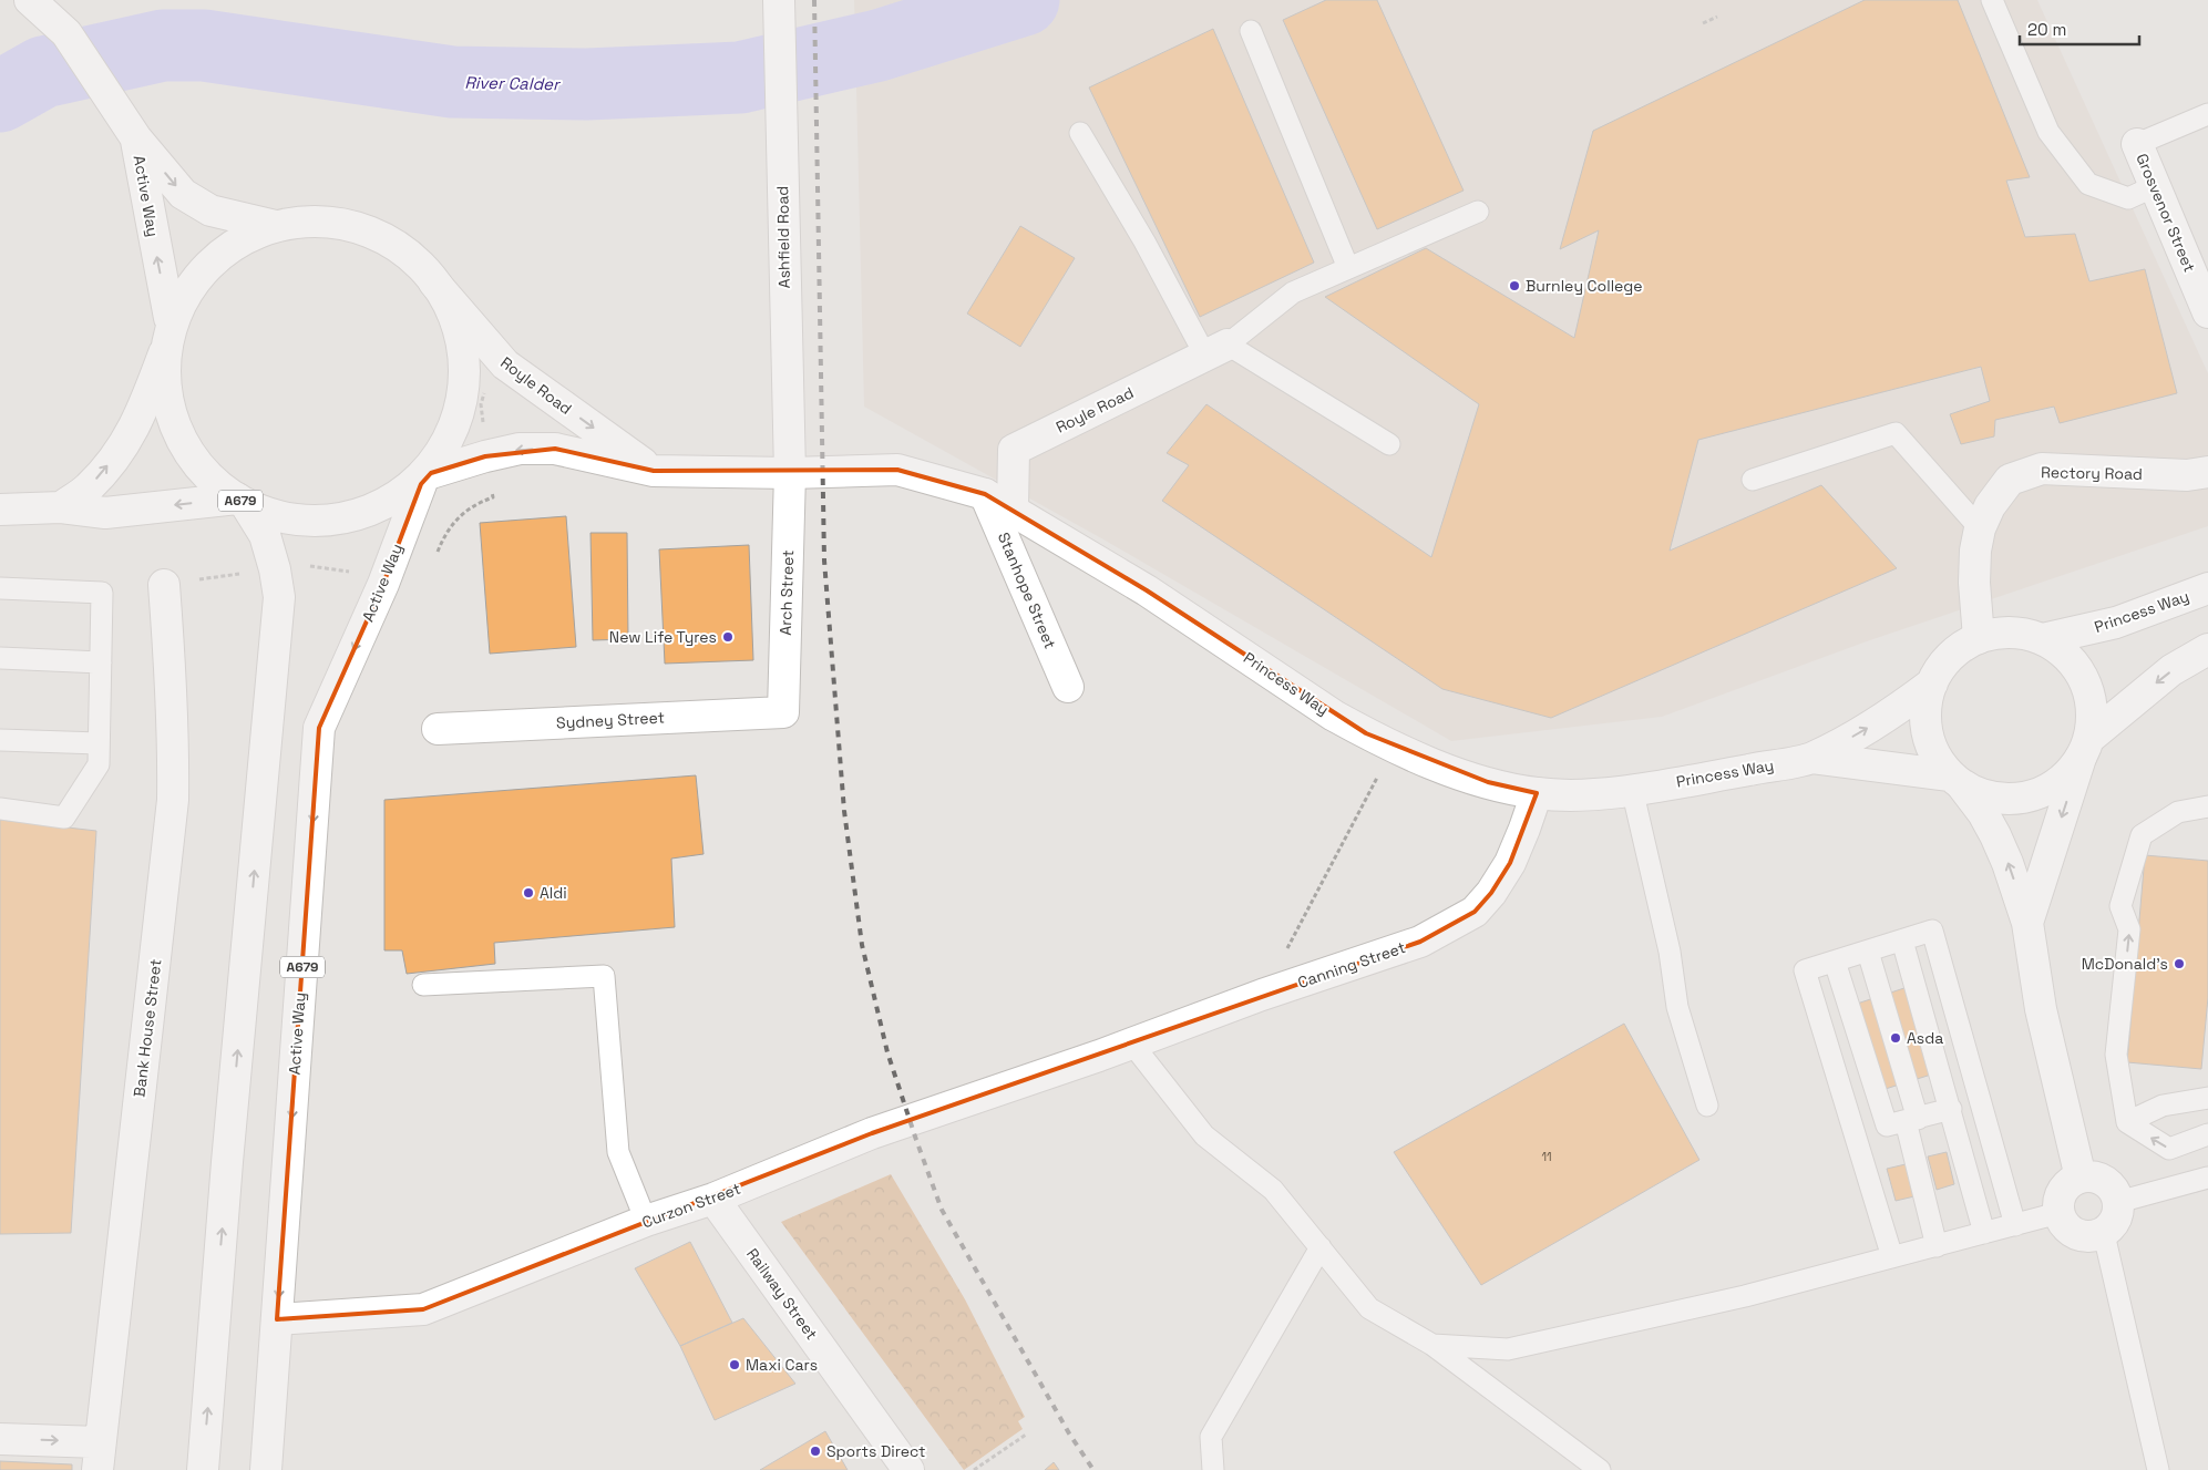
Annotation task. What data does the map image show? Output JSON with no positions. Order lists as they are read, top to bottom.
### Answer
{
  "streets": {
    "main road": [
      "Active Way",
      "Grosvenor Street",
      "Ashfield Road",
      "Royle Road",
      "Rectory Road",
      "A679",
      "Stanhope Street",
      "Arch Street",
      "Princess Way",
      "Sydney Street",
      "Canning Street",
      "Bank House Street",
      "Curzon Street",
      "Railway Street"
    ]
  },
  "crossings": [
    ["Active Way", "A679"],
    ["Active Way", "Curzon Street"],
    ["Ashfield Road", "Arch Street"],
    ["Ashfield Road", "Princess Way"],
    ["Royle Road", "A679"],
    ["Royle Road", "Princess Way"],
    ["Rectory Road", "Princess Way"],
    ["Stanhope Street", "Princess Way"],
    ["Arch Street", "Princess Way"],
    ["Arch Street", "Sydney Street"],
    ["Princess Way", "Canning Street"],
    ["Canning Street", "Curzon Street"],
    ["Curzon Street", "Railway Street"]
  ],
  "one_way": ["Royle Road"],
  "water": ["River Calder"],
  "places": [
    "Burnley College",
    "New Life Tyres",
    "Aldi",
    "McDonald's",
    "Asda",
    "Maxi Cars",
    "Sports Direct"
  ],
  "house_numbers": ["11"],
  "scale_bar": "20 m"
}
